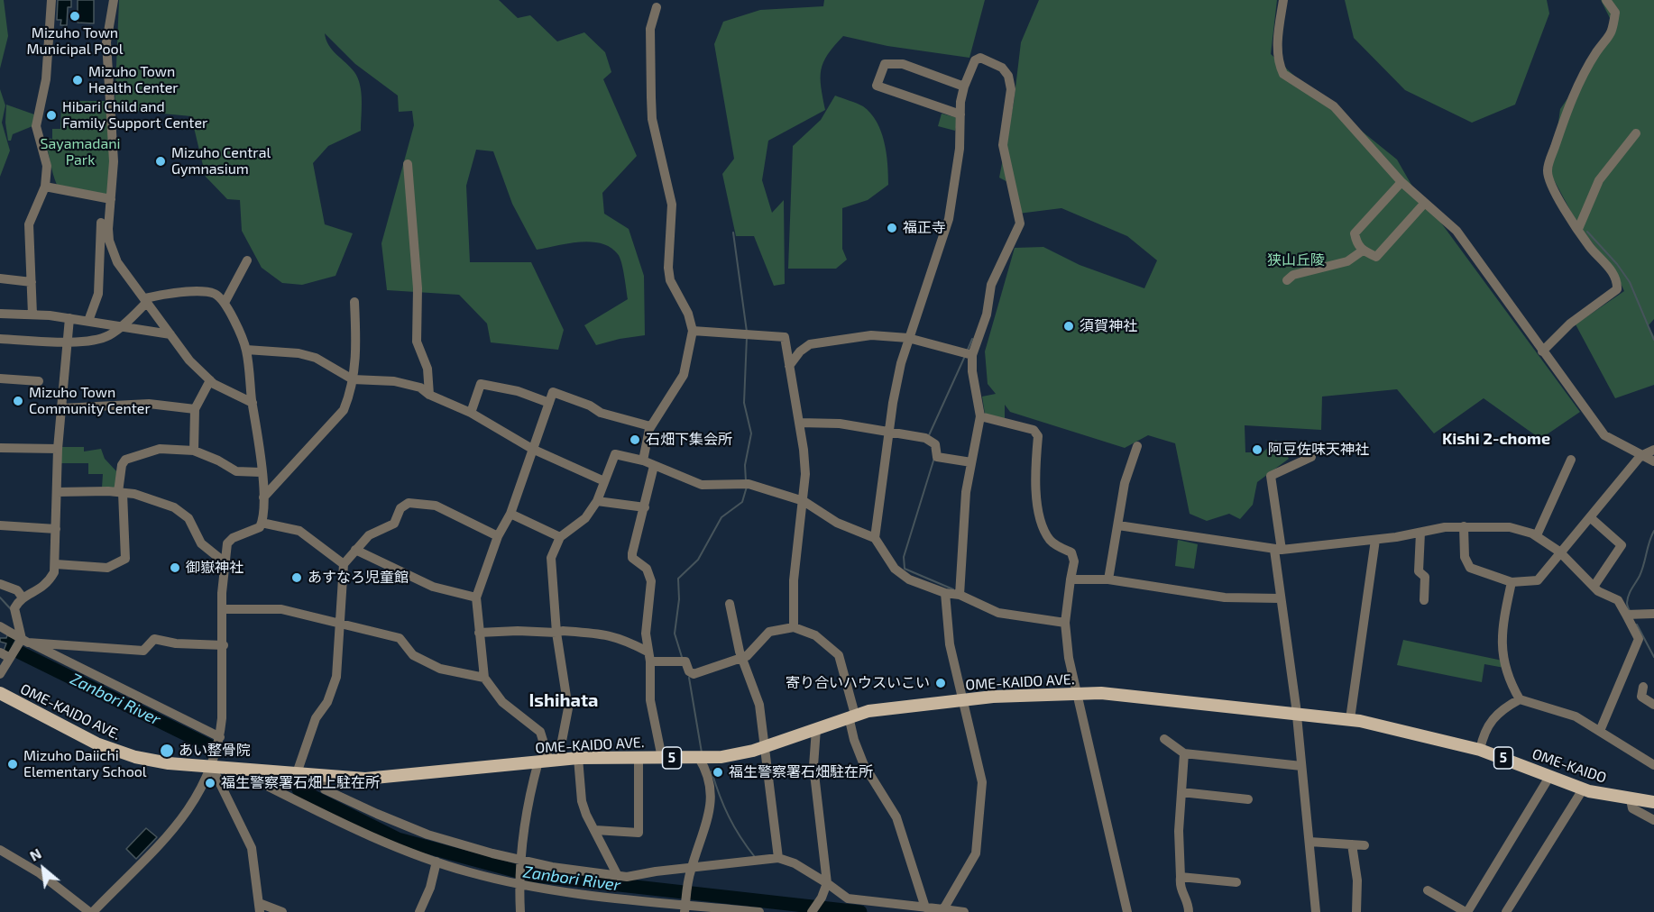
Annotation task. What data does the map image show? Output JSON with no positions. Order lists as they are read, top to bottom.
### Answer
{
  "streets": {
    "main road": ["OME-KAIDO AVE.", "5", "OME-KAIDO"]
  },
  "crossings": [
    ["OME-KAIDO AVE.", "OME-KAIDO"]
  ],
  "districts": ["Kishi 2-chome", "Ishihata"],
  "water": ["Zanbori River"],
  "parks": ["Sayamadani Park", "狭山丘陵"],
  "places": [
    "Mizuho Town Municipal Pool",
    "Mizuho Town Health Center",
    "Hibari Child and Family Support Center",
    "Mizuho Central Gymnasium",
    "福正寺",
    "須賀神社",
    "Mizuho Town Community Center",
    "石畑下集会所",
    "阿豆佐味天神社",
    "御嶽神社",
    "あすなろ児童館",
    "寄り合いハウスいこい",
    "あい整骨院",
    "Mizuho Daiichi Elementary School",
    "福生警察署石畑駐在所",
    "福生警察署石畑上駐在所"
  ],
  "north": "top left"
}
